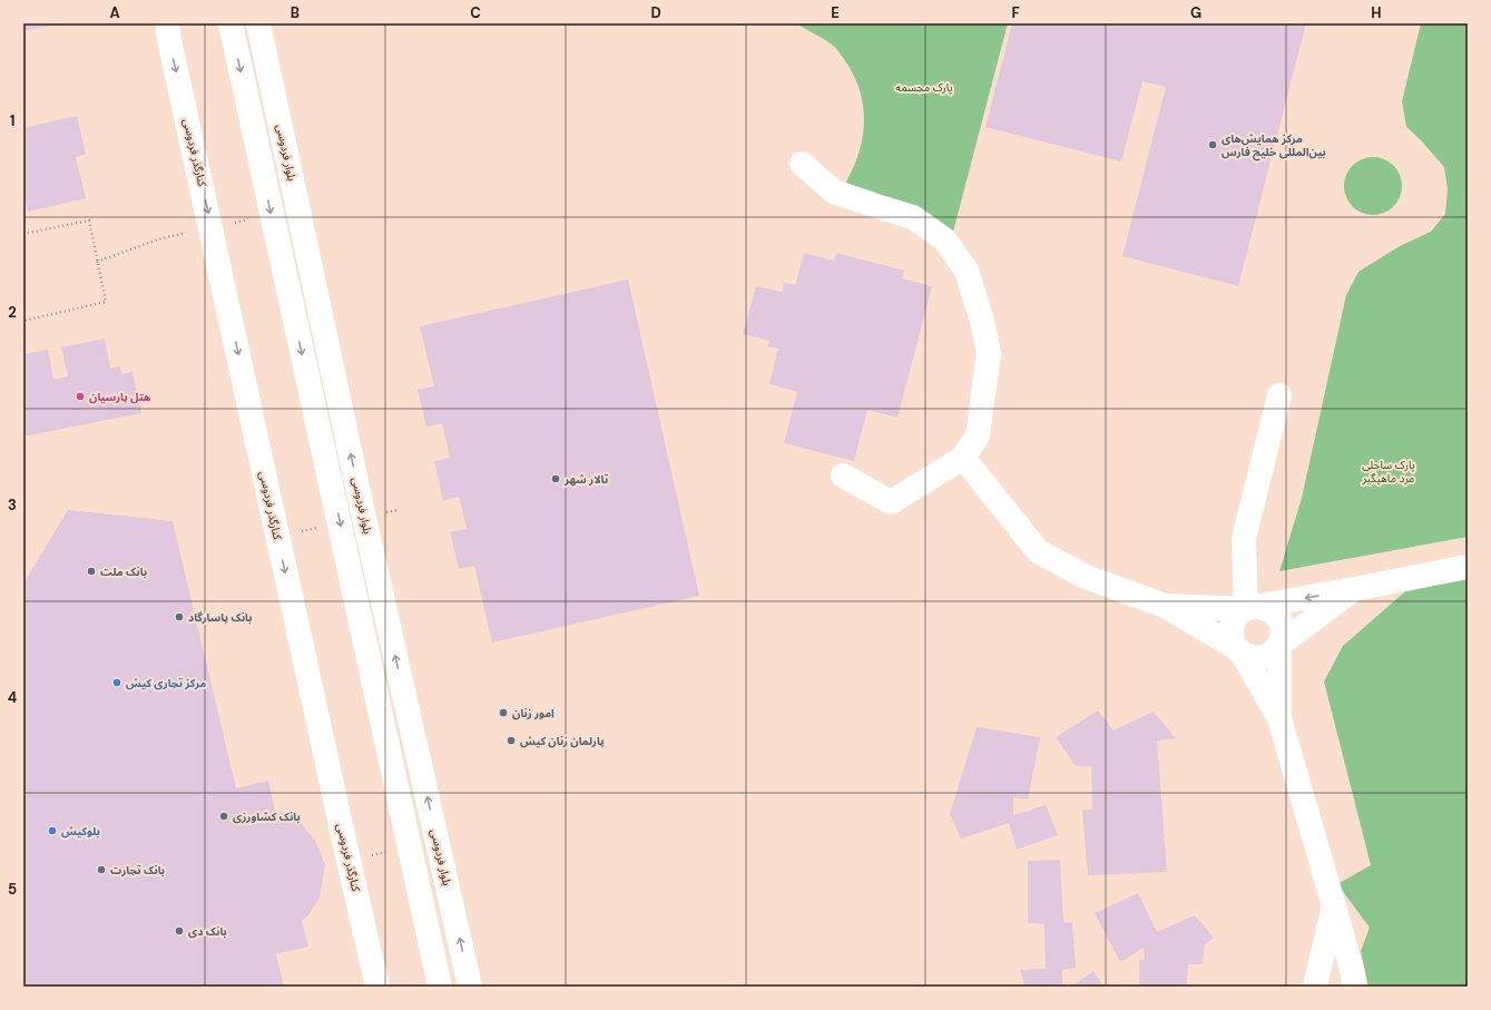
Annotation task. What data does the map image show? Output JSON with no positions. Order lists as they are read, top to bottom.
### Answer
{
  "streets": {
    "street": ["کنارگذر فردوسی", "بلوار فردوسی"]
  },
  "parks": ["پارک مجسمه", "پارک ساحلی مرد ماهیگیر"],
  "places": [
    "مرکز همایش‌های بین‌المللی خلیج فارس",
    "هتل پارسیان",
    "تالار شهر",
    "بانک ملت",
    "بانک پاسارگاد",
    "مرکز تجاری کیش",
    "امور زنان",
    "پارلمان زنان کیش",
    "بانک کشاورزی",
    "بلوکیش",
    "بانک تجارت",
    "بانک دی"
  ],
  "grid": {
    "columns": [
      "A",
      "B",
      "C",
      "D",
      "E",
      "F",
      "G",
      "H"
    ],
    "rows": [
      "1",
      "2",
      "3",
      "4",
      "5"
    ]
  }
}
